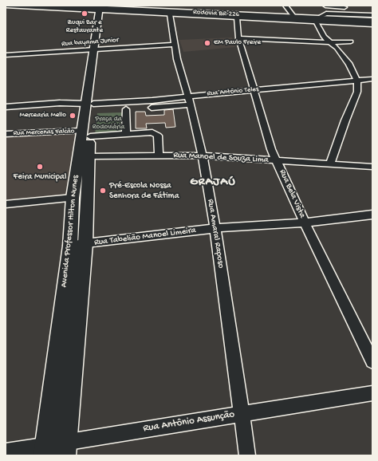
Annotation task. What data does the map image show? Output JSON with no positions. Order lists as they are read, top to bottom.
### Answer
{
  "streets": {
    "highway": ["Rodovia BR-226"],
    "main road": ["Avenida Professor Hilton Nunes"],
    "street": [
      "Rua bayama Junior",
      "Rua Antônio Teles",
      "Rua Mercenas Falcão",
      "Rua Manoel de Souza Lima",
      "Rua Bela Vista",
      "Rua Amaral Raposo",
      "Rua Tabelião Manoel Limeira",
      "Rua Antônio Assunção"
    ]
  },
  "crossings": [
    ["Rodovia BR-226", "Avenida Professor Hilton Nunes"],
    ["Rua bayama Junior", "Avenida Professor Hilton Nunes"],
    ["Rua bayama Junior", "Rua Amaral Raposo"],
    ["Rua Antônio Teles", "Rua Bela Vista"],
    ["Rua Antônio Teles", "Avenida Professor Hilton Nunes"],
    ["Rua Antônio Teles", "Rua Amaral Raposo"],
    ["Rua Mercenas Falcão", "Avenida Professor Hilton Nunes"],
    ["Rua Manoel de Souza Lima", "Rua Bela Vista"],
    ["Rua Manoel de Souza Lima", "Avenida Professor Hilton Nunes"],
    ["Rua Manoel de Souza Lima", "Rua Amaral Raposo"],
    ["Rua Bela Vista", "Rua Tabelião Manoel Limeira"],
    ["Avenida Professor Hilton Nunes", "Rua Tabelião Manoel Limeira"],
    ["Avenida Professor Hilton Nunes", "Rua Antônio Assunção"],
    ["Rua Amaral Raposo", "Rua Tabelião Manoel Limeira"],
    ["Rua Amaral Raposo", "Rua Antônio Assunção"]
  ],
  "districts": ["GRAJAÚ"],
  "parks": ["Praça da Rodoviária"],
  "places": [
    "Zuqui Bar e Restaurante",
    "EM Paulo Freire",
    "Mercearia Mello",
    "Feira Municipal",
    "Pré-Escola Nossa Senhora de Fátima"
  ]
}
